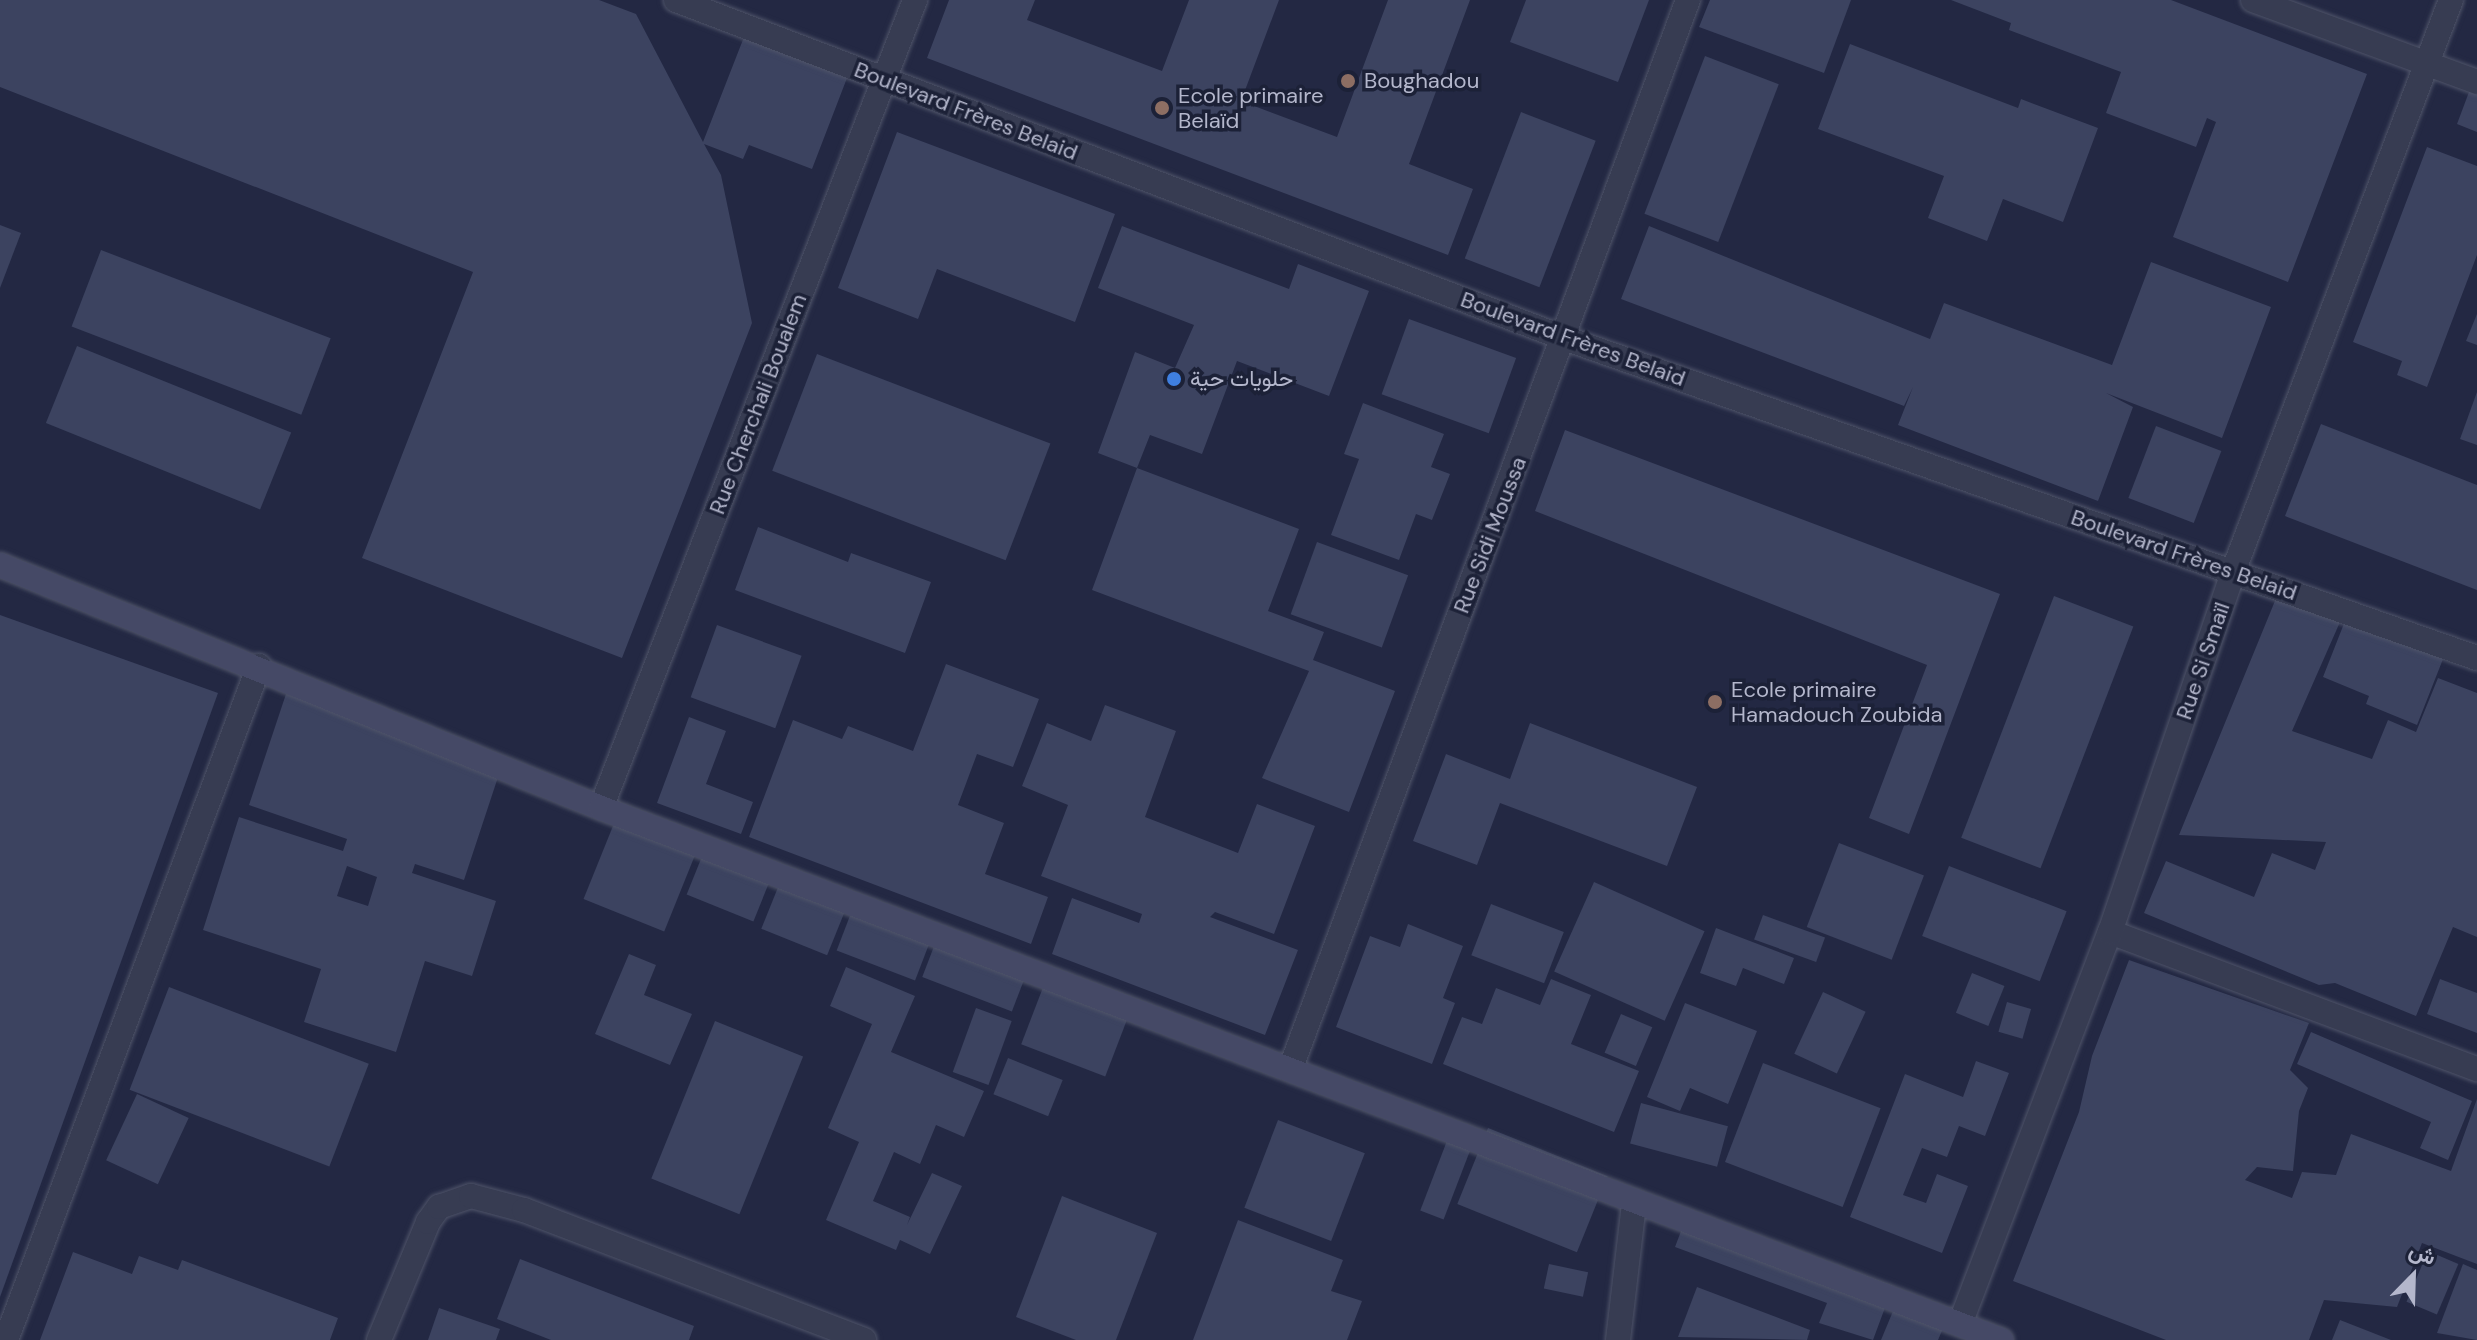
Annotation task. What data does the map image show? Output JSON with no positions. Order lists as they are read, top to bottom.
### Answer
{
  "streets": {
    "street": [
      "Boulevard Frères Belaid",
      "Rue Cherchali Boualem",
      "Rue Sidi Moussa",
      "Rue Si Smaïl"
    ]
  },
  "crossings": [
    ["Boulevard Frères Belaid", "Rue Cherchali Boualem"],
    ["Boulevard Frères Belaid", "Rue Sidi Moussa"],
    ["Boulevard Frères Belaid", "Rue Si Smaïl"]
  ],
  "places": [
    "Boughadou",
    "Ecole primaire Belaïd",
    "حلويات حية",
    "Ecole primaire Hamadouch Zoubida"
  ],
  "north": "top right"
}
